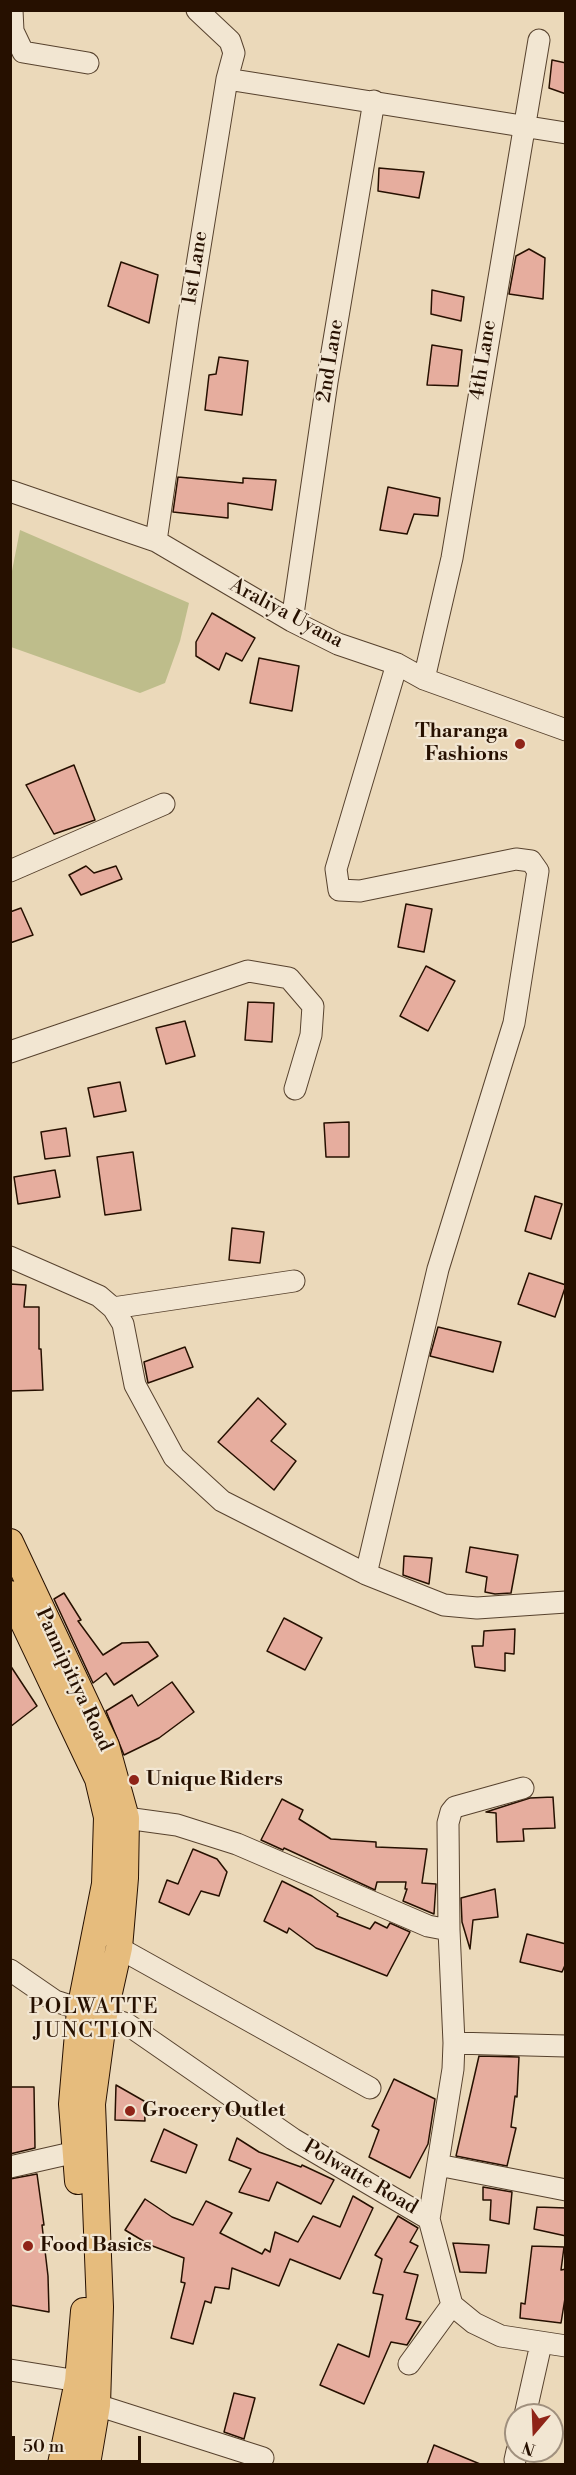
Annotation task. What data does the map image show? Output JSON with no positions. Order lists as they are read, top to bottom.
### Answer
{
  "streets": {
    "main road": ["Pannipitiya Road"],
    "street": [
      "1st Lane",
      "4th Lane",
      "2nd Lane",
      "Araliya Uyana",
      "Polwatte Road"
    ]
  },
  "crossings": [
    ["1st Lane", "Araliya Uyana"],
    ["4th Lane", "Araliya Uyana"],
    ["2nd Lane", "Araliya Uyana"],
    ["Pannipitiya Road", "Polwatte Road"]
  ],
  "districts": ["POLWATTE JUNCTION"],
  "places": [
    "Tharanga Fashions",
    "Unique Riders",
    "Grocery Outlet",
    "Food Basics"
  ],
  "scale_bar": "50 m",
  "north": "bottom"
}
